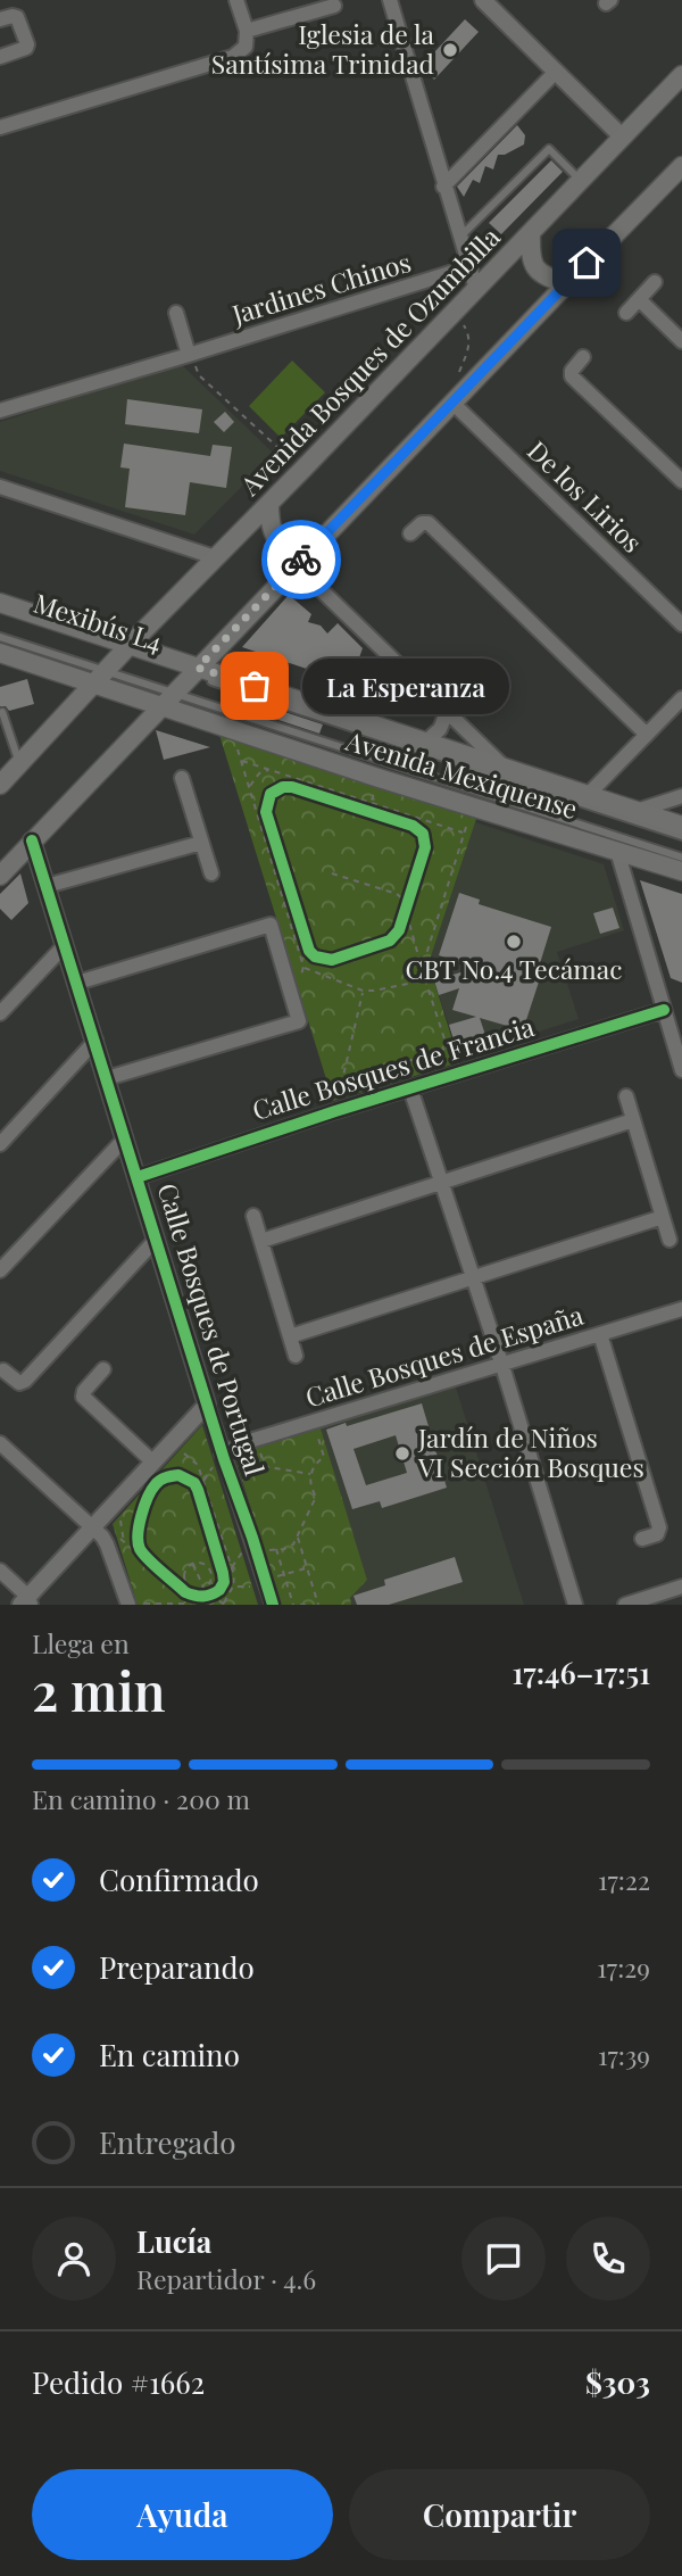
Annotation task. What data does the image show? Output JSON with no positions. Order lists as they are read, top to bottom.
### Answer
{
  "streets": {
    "main road": ["Avenida Bosques de Ozumbilla", "Avenida Mexiquense"],
    "street": [
      "Jardines Chinos",
      "De los Lirios",
      "Calle Bosques de Francia",
      "Calle Bosques de Portugal",
      "Calle Bosques de España"
    ],
    "lane": ["Mexibús L4"]
  },
  "crossings": [
    ["Avenida Bosques de Ozumbilla", "Mexibús L4"],
    ["Avenida Bosques de Ozumbilla", "Avenida Mexiquense"],
    ["Mexibús L4", "Avenida Mexiquense"],
    ["Calle Bosques de Francia", "Calle Bosques de Portugal"],
    ["Calle Bosques de Portugal", "Calle Bosques de España"]
  ],
  "places": [
    "Iglesia de la Santísima Trinidad",
    "La Esperanza",
    "CBT No.4 Tecámac",
    "Jardín de Niños VI Sección Bosques"
  ],
  "page": {
    "bubble": "La Esperanza",
    "heading": ["2 min", "Llega en", "17:46–17:51"],
    "panel": [
      "Lucía",
      "Repartidor · 4.6",
      "Pedido #1662",
      "$303"
    ],
    "bar": "En camino · 200 m",
    "list": [
      ["Confirmado", "17:22"],
      ["Preparando", "17:29"],
      ["En camino", "17:39"],
      "Entregado"
    ],
    "buttons": ["Ayuda", "Compartir"]
  }
}
